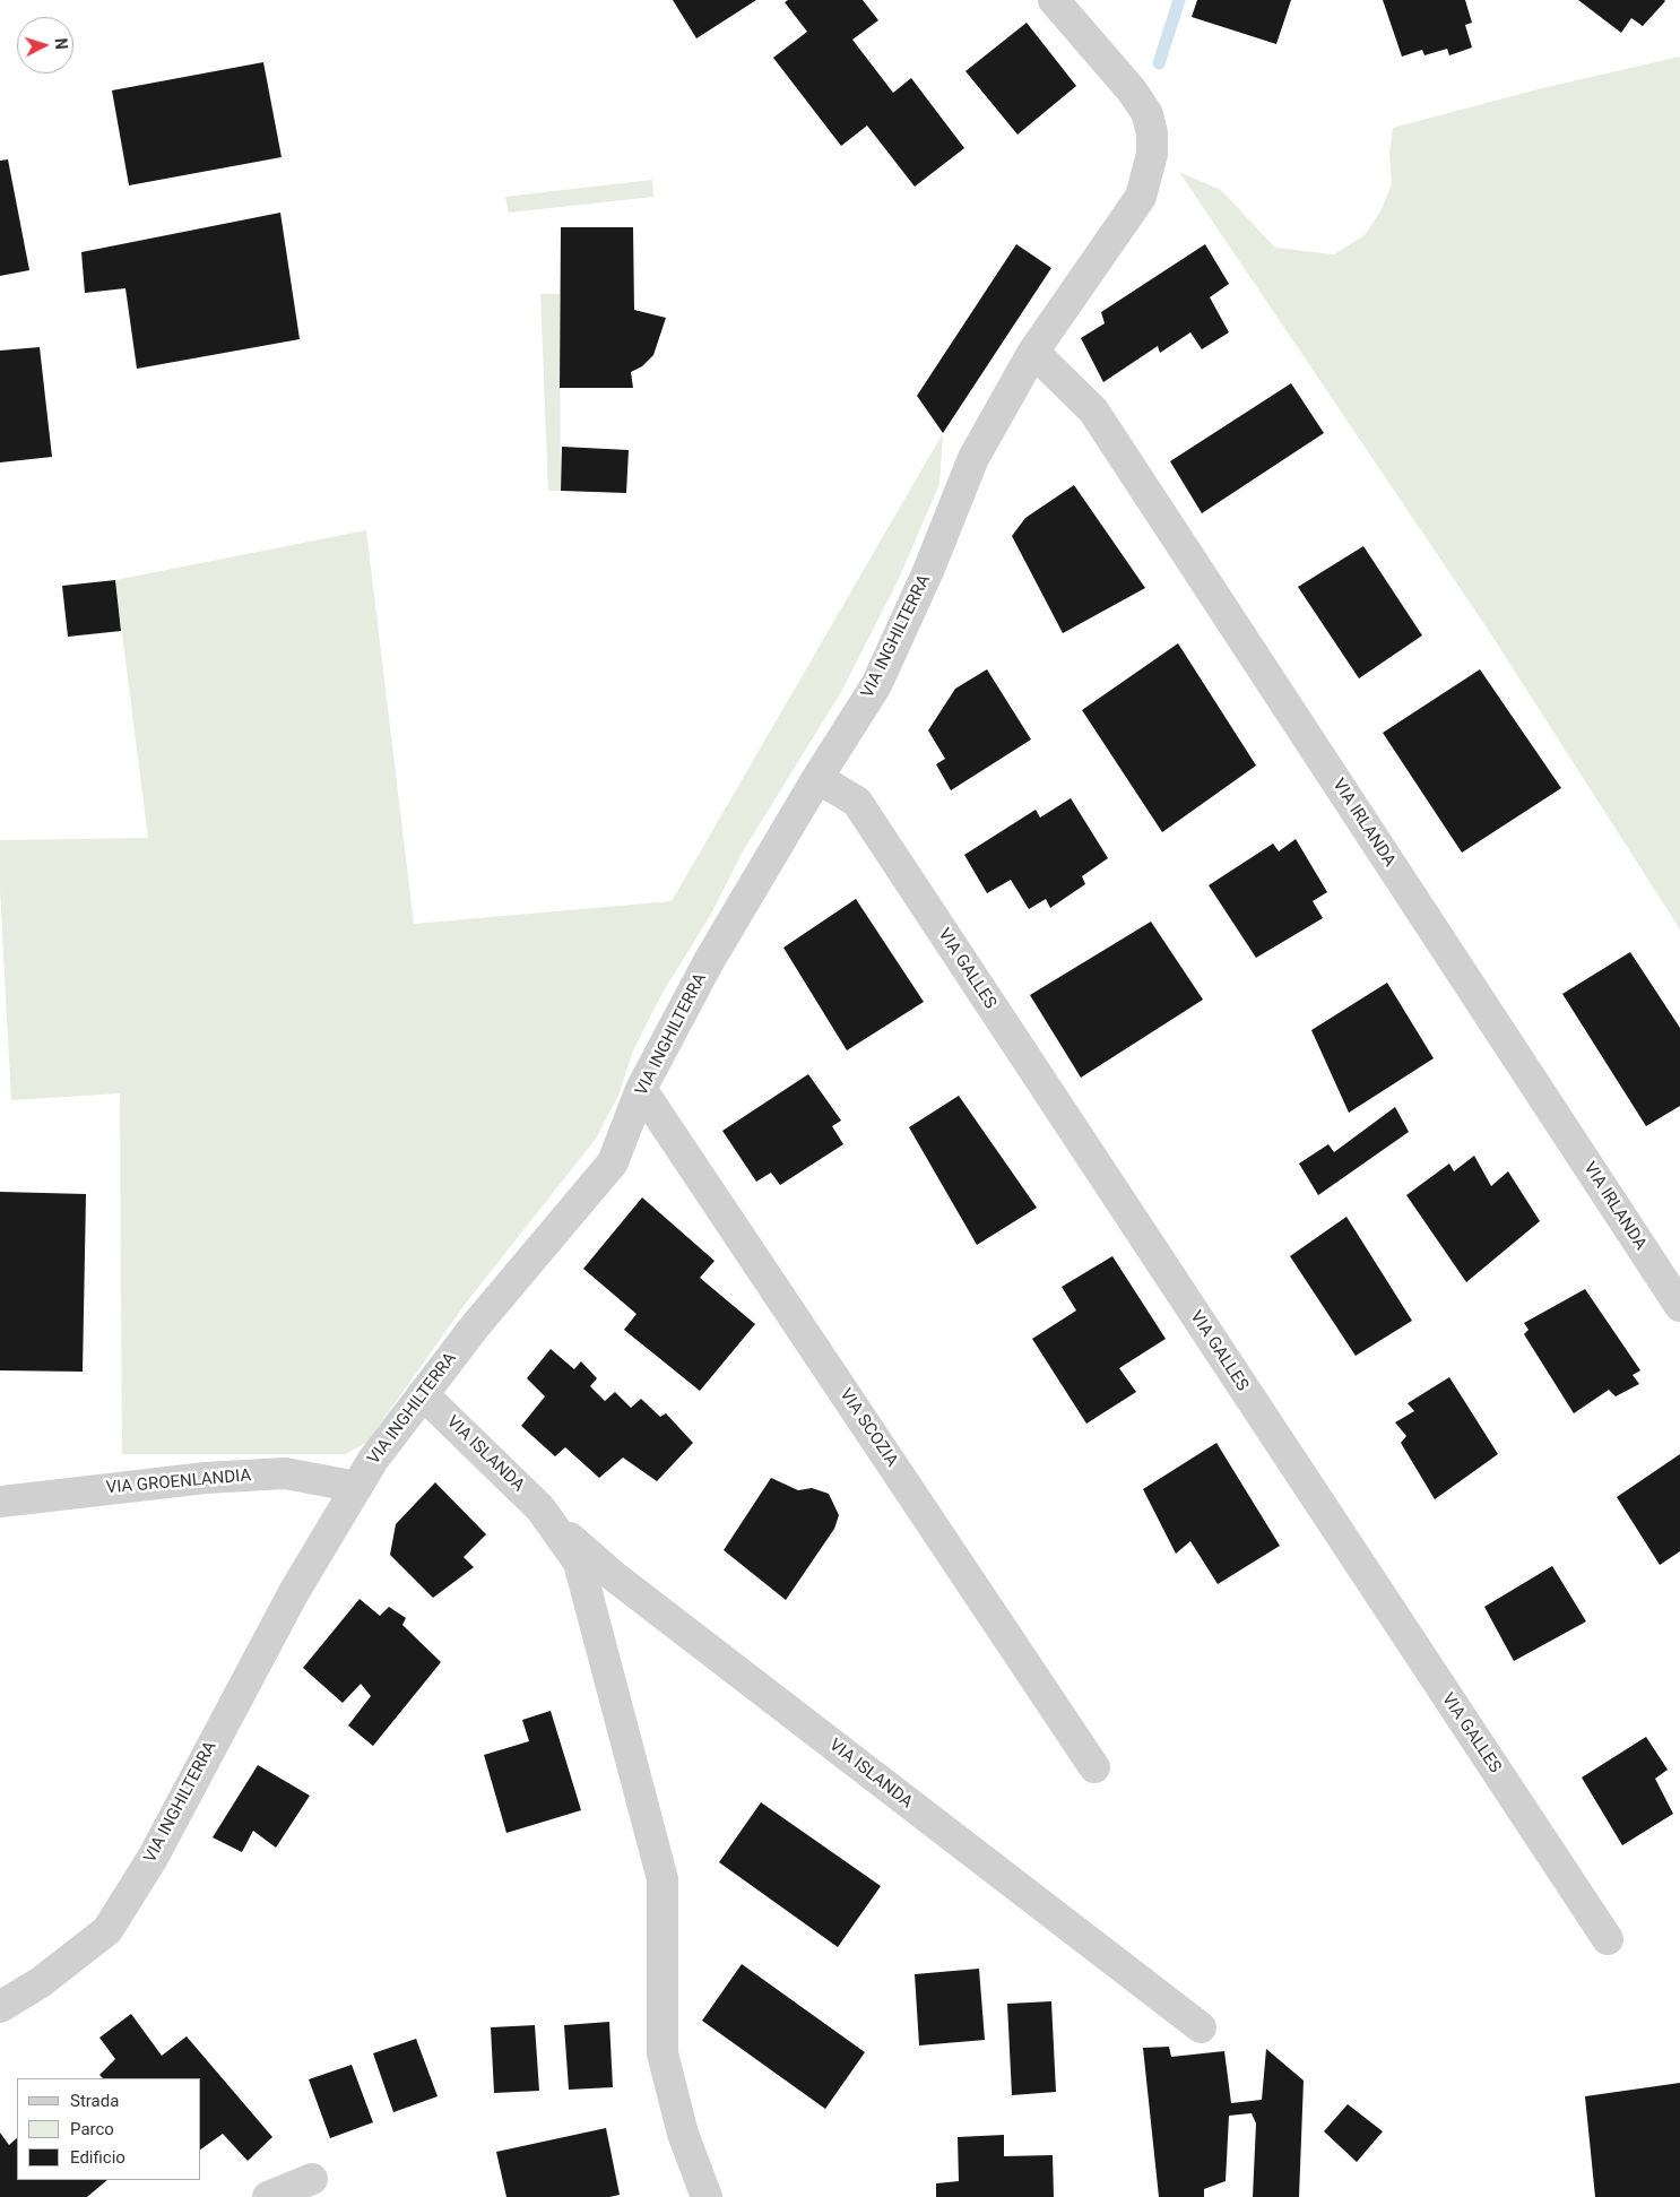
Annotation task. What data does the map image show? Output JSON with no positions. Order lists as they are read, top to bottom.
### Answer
{
  "streets": {
    "street": [
      "VIA INGHILTERRA",
      "VIA IRLANDA",
      "VIA GALLES",
      "VIA SCOZIA",
      "VIA ISLANDA",
      "VIA GROENLANDIA"
    ]
  },
  "crossings": [
    ["VIA INGHILTERRA", "VIA IRLANDA"],
    ["VIA INGHILTERRA", "VIA GALLES"],
    ["VIA INGHILTERRA", "VIA SCOZIA"],
    ["VIA INGHILTERRA", "VIA ISLANDA"],
    ["VIA INGHILTERRA", "VIA GROENLANDIA"]
  ],
  "legend": ["Strada", "Parco", "Edificio"],
  "north": "right"
}
